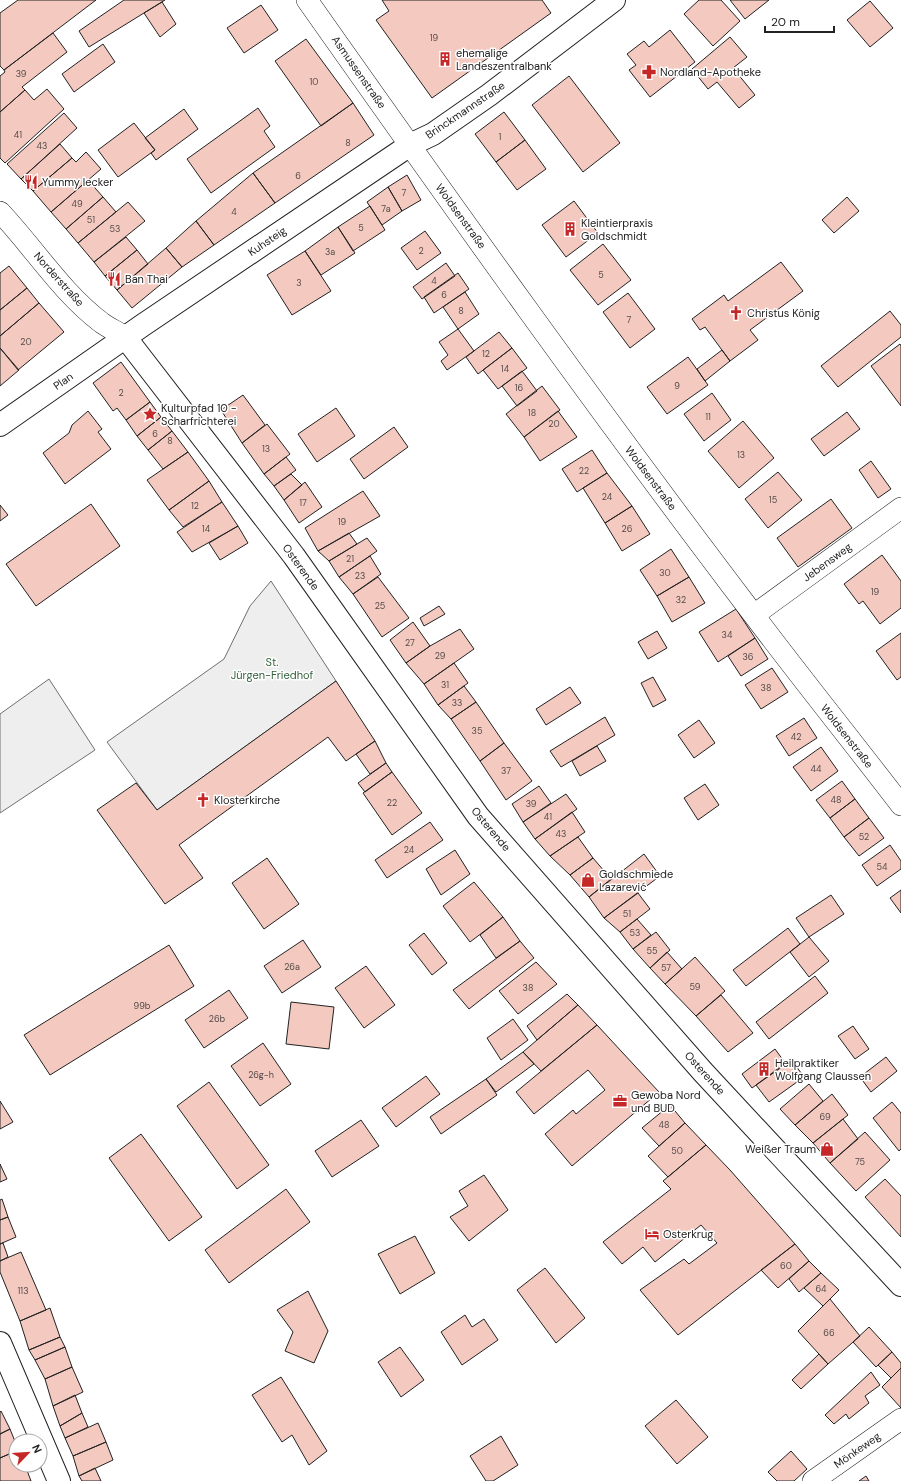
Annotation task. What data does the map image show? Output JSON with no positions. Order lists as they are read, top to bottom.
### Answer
{
  "streets": {
    "main road": [
      "Brinckmannstraße",
      "Kuhsteig",
      "Plan",
      "Osterende"
    ],
    "street": [
      "Asmussenstraße",
      "Woldsenstraße",
      "Norderstraße",
      "Jebensweg",
      "Mönkeweg"
    ]
  },
  "crossings": [
    ["Asmussenstraße", "Brinckmannstraße"],
    ["Asmussenstraße", "Woldsenstraße"],
    ["Asmussenstraße", "Kuhsteig"],
    ["Brinckmannstraße", "Woldsenstraße"],
    ["Brinckmannstraße", "Kuhsteig"],
    ["Woldsenstraße", "Kuhsteig"],
    ["Woldsenstraße", "Jebensweg"],
    ["Kuhsteig", "Norderstraße"],
    ["Kuhsteig", "Plan"],
    ["Kuhsteig", "Osterende"],
    ["Norderstraße", "Plan"],
    ["Norderstraße", "Osterende"],
    ["Plan", "Osterende"]
  ],
  "parks": ["St. Jürgen-Friedhof"],
  "places": {
    "building": ["ehemalige Landeszentralbank", "Kleintierpraxis Goldschmidt", "Heilpraktiker Wolfgang Claussen"],
    "pharmacy": ["Nordland-Apotheke"],
    "restaurant": ["Yummy lecker", "Ban Thai"],
    "church": ["Christus König", "Klosterkirche"],
    "place": ["Kulturpfad 10 - Scharfrichterei"],
    "shop": ["Goldschmiede Lazarević", "Weißer Traum"],
    "office": ["Gewoba Nord und BUD"],
    "hotel": ["Osterkrug"]
  },
  "house_numbers": [
    "19",
    "39",
    "10",
    "41",
    "1",
    "8",
    "43",
    "6",
    "7",
    "49",
    "7a",
    "4",
    "51",
    "5",
    "53",
    "2",
    "3a",
    "5",
    "4",
    "3",
    "6",
    "8",
    "7",
    "20",
    "12",
    "14",
    "9",
    "16",
    "2",
    "18",
    "11",
    "20",
    "6",
    "8",
    "13",
    "13",
    "22",
    "24",
    "15",
    "17",
    "12",
    "19",
    "14",
    "26",
    "21",
    "30",
    "23",
    "19",
    "32",
    "25",
    "34",
    "27",
    "29",
    "36",
    "31",
    "38",
    "33",
    "35",
    "42",
    "44",
    "37",
    "48",
    "22",
    "39",
    "41",
    "43",
    "52",
    "24",
    "54",
    "51",
    "53",
    "55",
    "26a",
    "57",
    "59",
    "38",
    "99b",
    "26b",
    "26g-h",
    "69",
    "48",
    "50",
    "75",
    "60",
    "64",
    "113",
    "66"
  ],
  "scale_bar": "20 m",
  "north": "top right"
}
